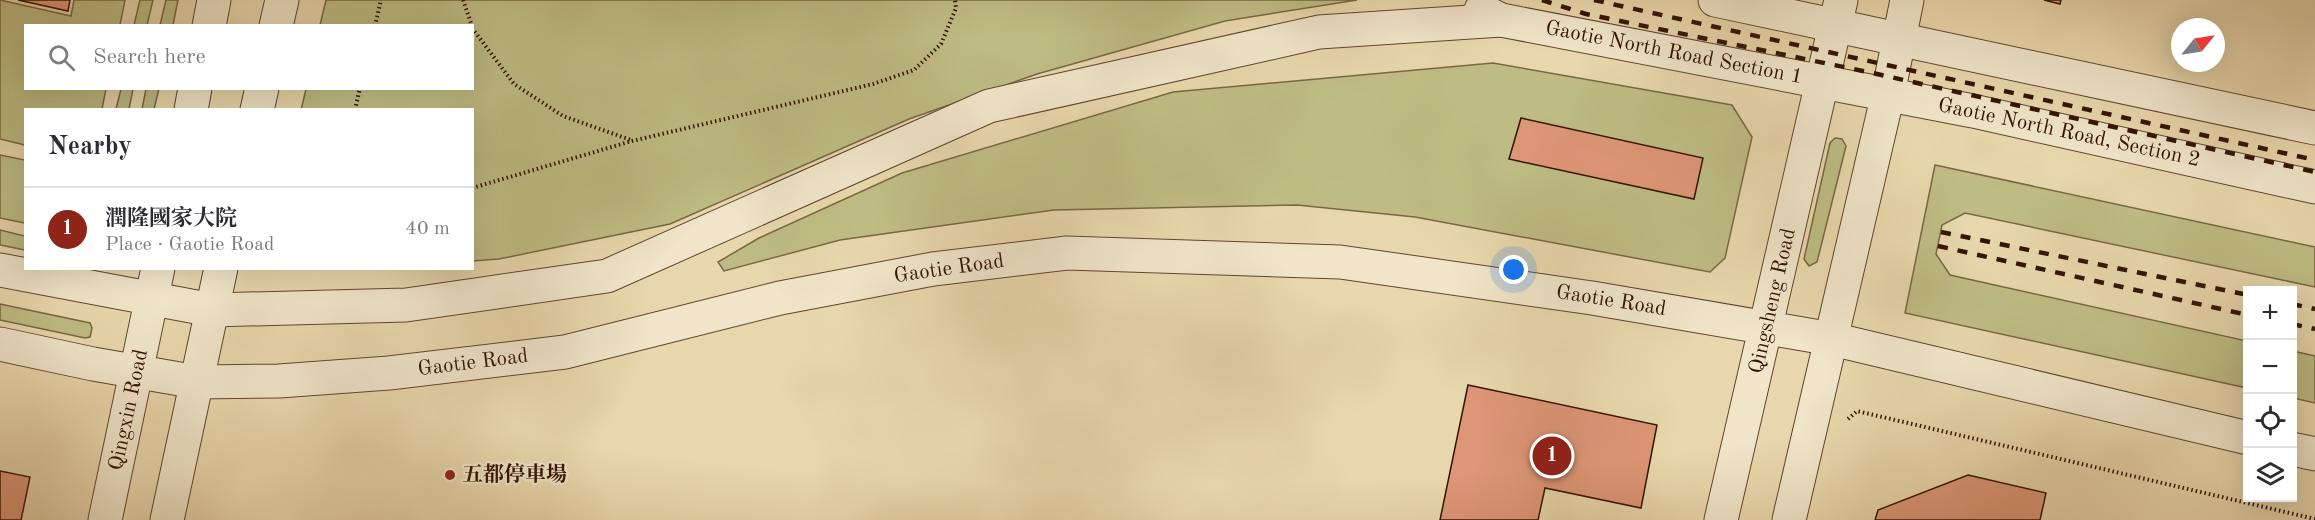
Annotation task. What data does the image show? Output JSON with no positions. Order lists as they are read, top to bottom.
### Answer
{
  "streets": {
    "street": [
      "Gaotie North Road Section 1",
      "Gaotie North Road, Section 2",
      "Gaotie Road",
      "Qingsheng Road",
      "Qingxin Road"
    ]
  },
  "crossings": [
    ["Gaotie North Road Section 1", "Gaotie North Road, Section 2"],
    ["Gaotie North Road Section 1", "Qingsheng Road"],
    ["Gaotie North Road, Section 2", "Qingsheng Road"],
    ["Gaotie Road", "Qingsheng Road"],
    ["Gaotie Road", "Qingxin Road"]
  ],
  "places": ["五都停車場"],
  "north": "top right",
  "page": {
    "search": "Search here",
    "heading": "Nearby",
    "list": [
      {
        "mark": "1",
        "name": "潤隆國家大院",
        "note": "Place · Gaotie Road",
        "value": "40 m"
      }
    ],
    "map_buttons": ["+", "−"],
    "pins": "1"
  }
}
